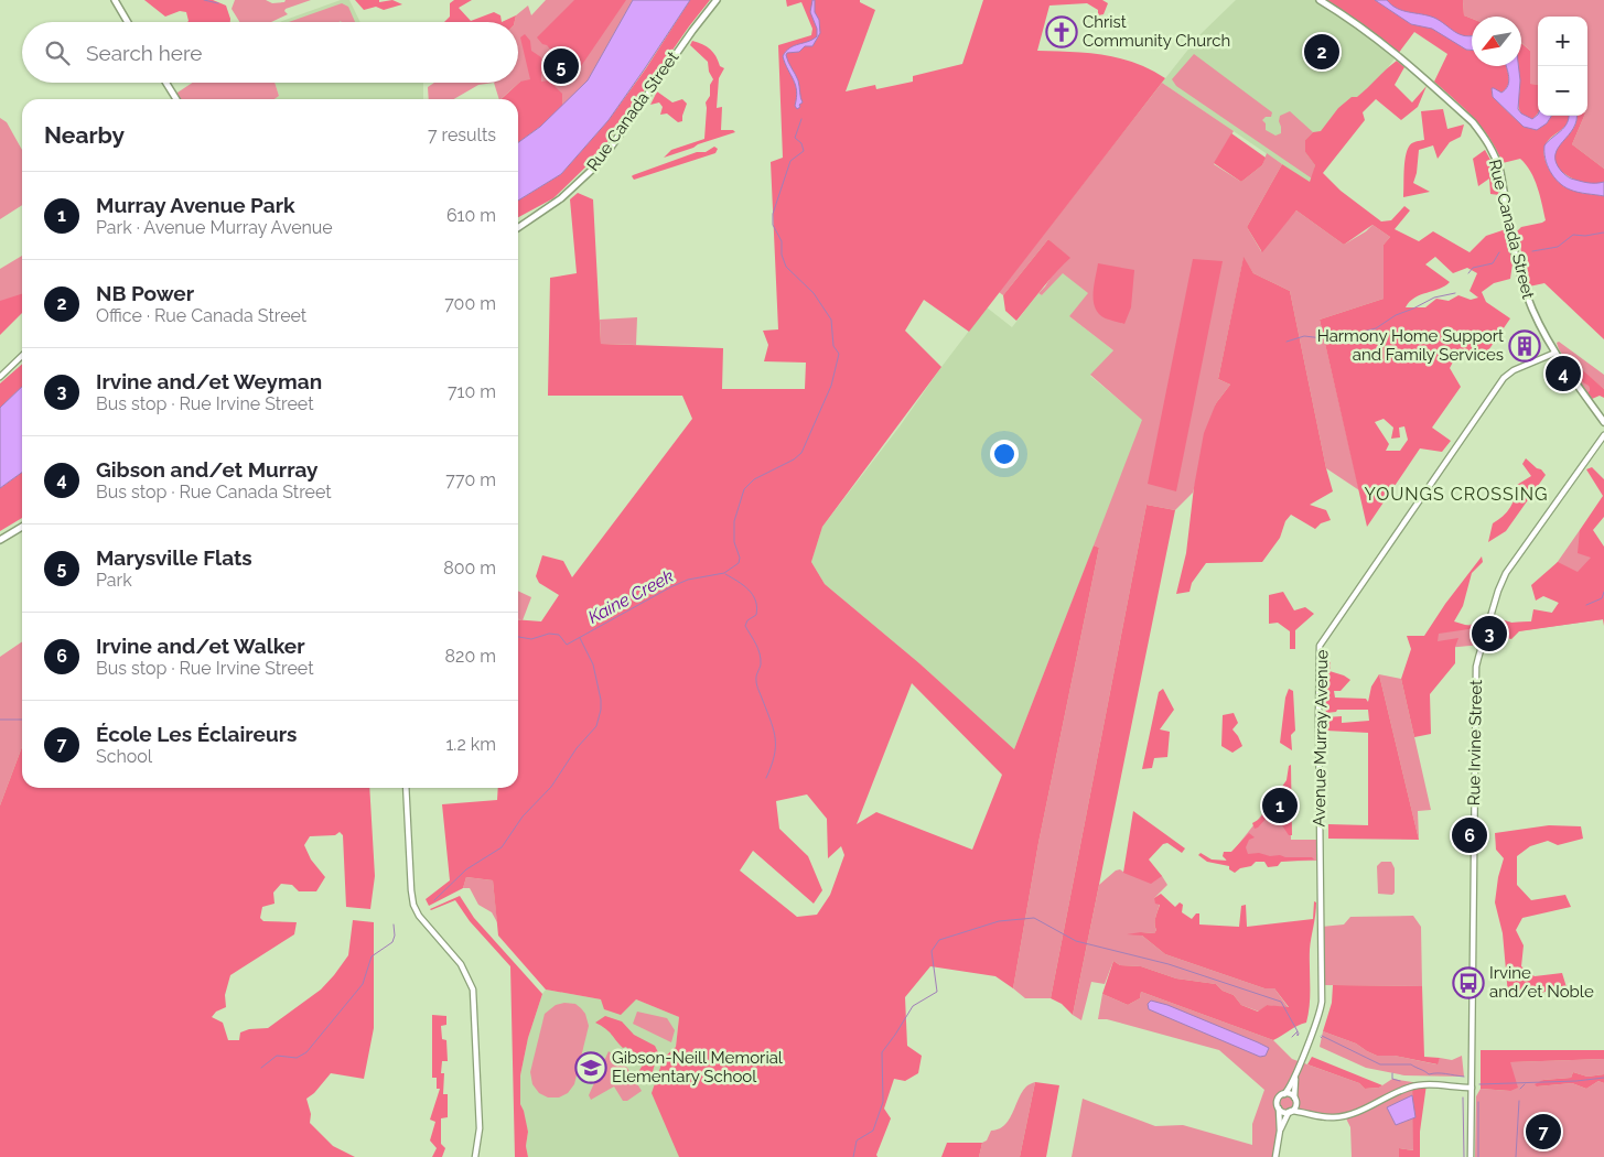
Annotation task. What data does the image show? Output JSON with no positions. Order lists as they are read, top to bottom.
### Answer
{
  "streets": {
    "main road": ["Rue Canada Street"],
    "street": ["Avenue Murray Avenue", "Rue Irvine Street"]
  },
  "crossings": [
    ["Rue Canada Street", "Avenue Murray Avenue"]
  ],
  "districts": ["YOUNGS CROSSING"],
  "water": ["Kaine Creek"],
  "places": {
    "church": ["Christ Community Church"],
    "building": ["Harmony Home Support and Family Services"],
    "bus stop": ["Irvine and/et Noble"],
    "school or university": ["Gibson-Neill Memorial Elementary School"]
  },
  "north": "bottom left",
  "page": {
    "map_buttons": ["+", "−"],
    "search": "Search here",
    "pins": [
      "2",
      "5",
      "4",
      "3",
      "1",
      "6",
      "7"
    ],
    "heading": ["Nearby", "7 results"],
    "list": [
      {
        "mark": "1",
        "name": "Murray Avenue Park",
        "note": "Park · Avenue Murray Avenue",
        "value": "610 m"
      },
      {
        "mark": "2",
        "name": "NB Power",
        "note": "Office · Rue Canada Street",
        "value": "700 m"
      },
      {
        "mark": "3",
        "name": "Irvine and/et Weyman",
        "note": "Bus stop · Rue Irvine Street",
        "value": "710 m"
      },
      {
        "mark": "4",
        "name": "Gibson and/et Murray",
        "note": "Bus stop · Rue Canada Street",
        "value": "770 m"
      },
      {
        "mark": "5",
        "name": "Marysville Flats",
        "note": "Park",
        "value": "800 m"
      },
      {
        "mark": "6",
        "name": "Irvine and/et Walker",
        "note": "Bus stop · Rue Irvine Street",
        "value": "820 m"
      },
      {
        "mark": "7",
        "name": "École Les Éclaireurs",
        "note": "School",
        "value": "1.2 km"
      }
    ]
  }
}
